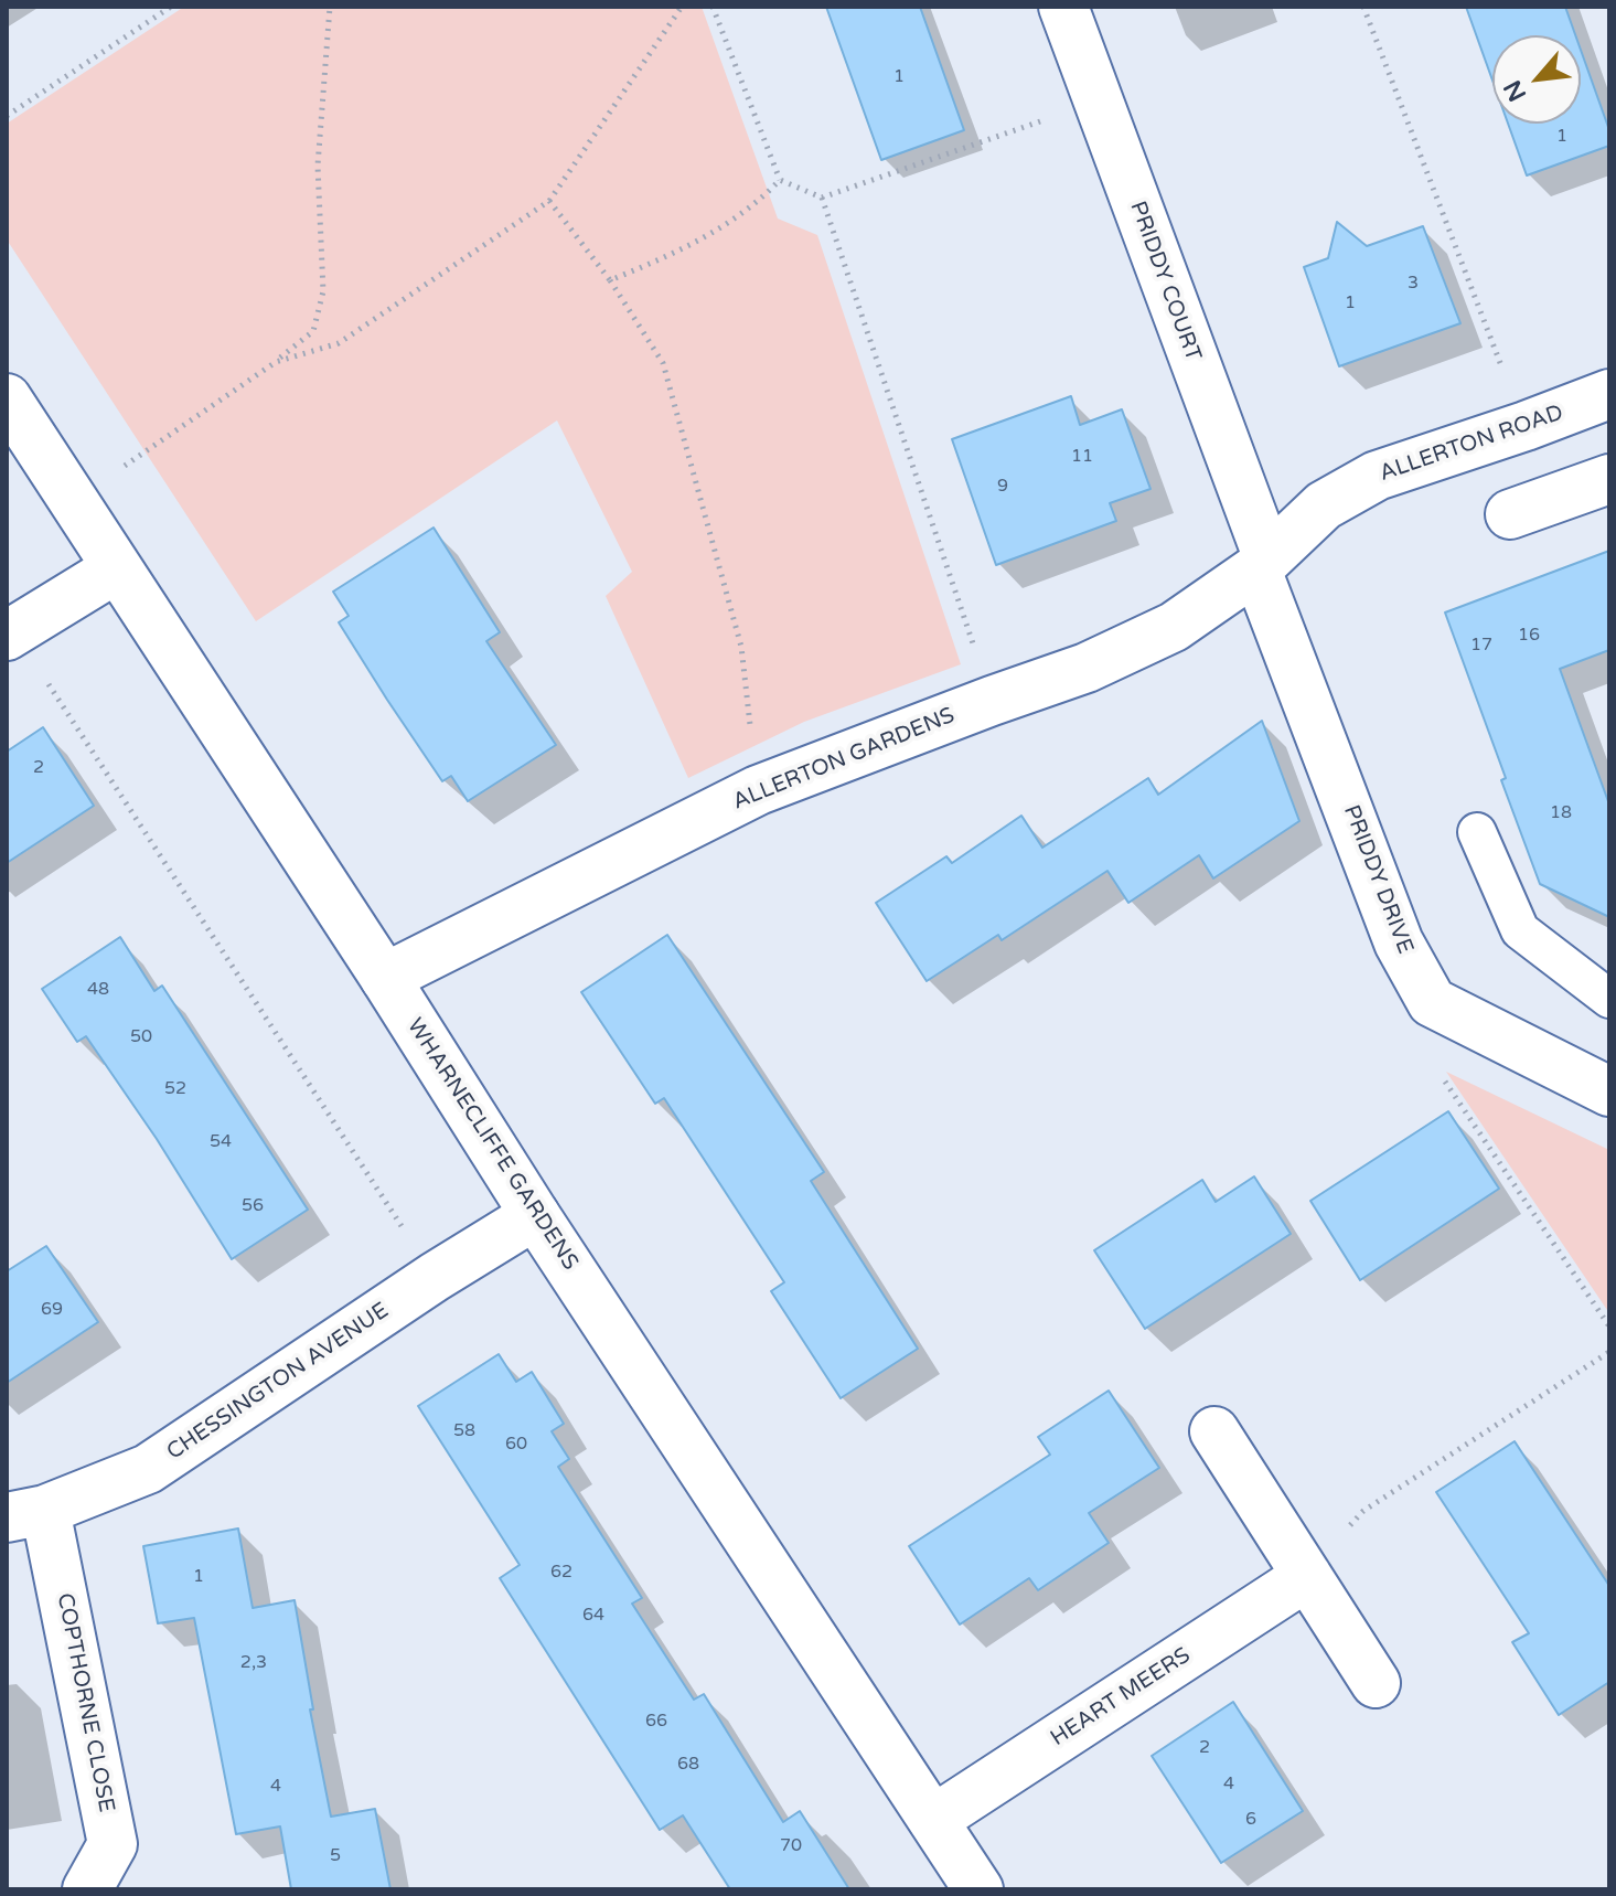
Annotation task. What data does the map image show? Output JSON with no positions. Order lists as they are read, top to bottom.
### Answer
{
  "streets": {
    "street": [
      "PRIDDY COURT",
      "ALLERTON ROAD",
      "ALLERTON GARDENS",
      "PRIDDY DRIVE",
      "WHARNECLIFFE GARDENS",
      "CHESSINGTON AVENUE",
      "HEART MEERS",
      "COPTHORNE CLOSE"
    ]
  },
  "crossings": [
    ["PRIDDY COURT", "ALLERTON ROAD"],
    ["PRIDDY COURT", "ALLERTON GARDENS"],
    ["PRIDDY COURT", "PRIDDY DRIVE"],
    ["ALLERTON ROAD", "ALLERTON GARDENS"],
    ["ALLERTON ROAD", "PRIDDY DRIVE"],
    ["ALLERTON GARDENS", "PRIDDY DRIVE"],
    ["ALLERTON GARDENS", "WHARNECLIFFE GARDENS"],
    ["WHARNECLIFFE GARDENS", "CHESSINGTON AVENUE"],
    ["WHARNECLIFFE GARDENS", "HEART MEERS"],
    ["CHESSINGTON AVENUE", "COPTHORNE CLOSE"]
  ],
  "house_numbers": [
    "1",
    "1",
    "3",
    "1",
    "11",
    "9",
    "16",
    "17",
    "2",
    "18",
    "48",
    "50",
    "52",
    "54",
    "56",
    "69",
    "58",
    "60",
    "62",
    "1",
    "64",
    "2,3",
    "66",
    "2",
    "68",
    "4",
    "4",
    "6",
    "70",
    "5"
  ],
  "north": "bottom left"
}
